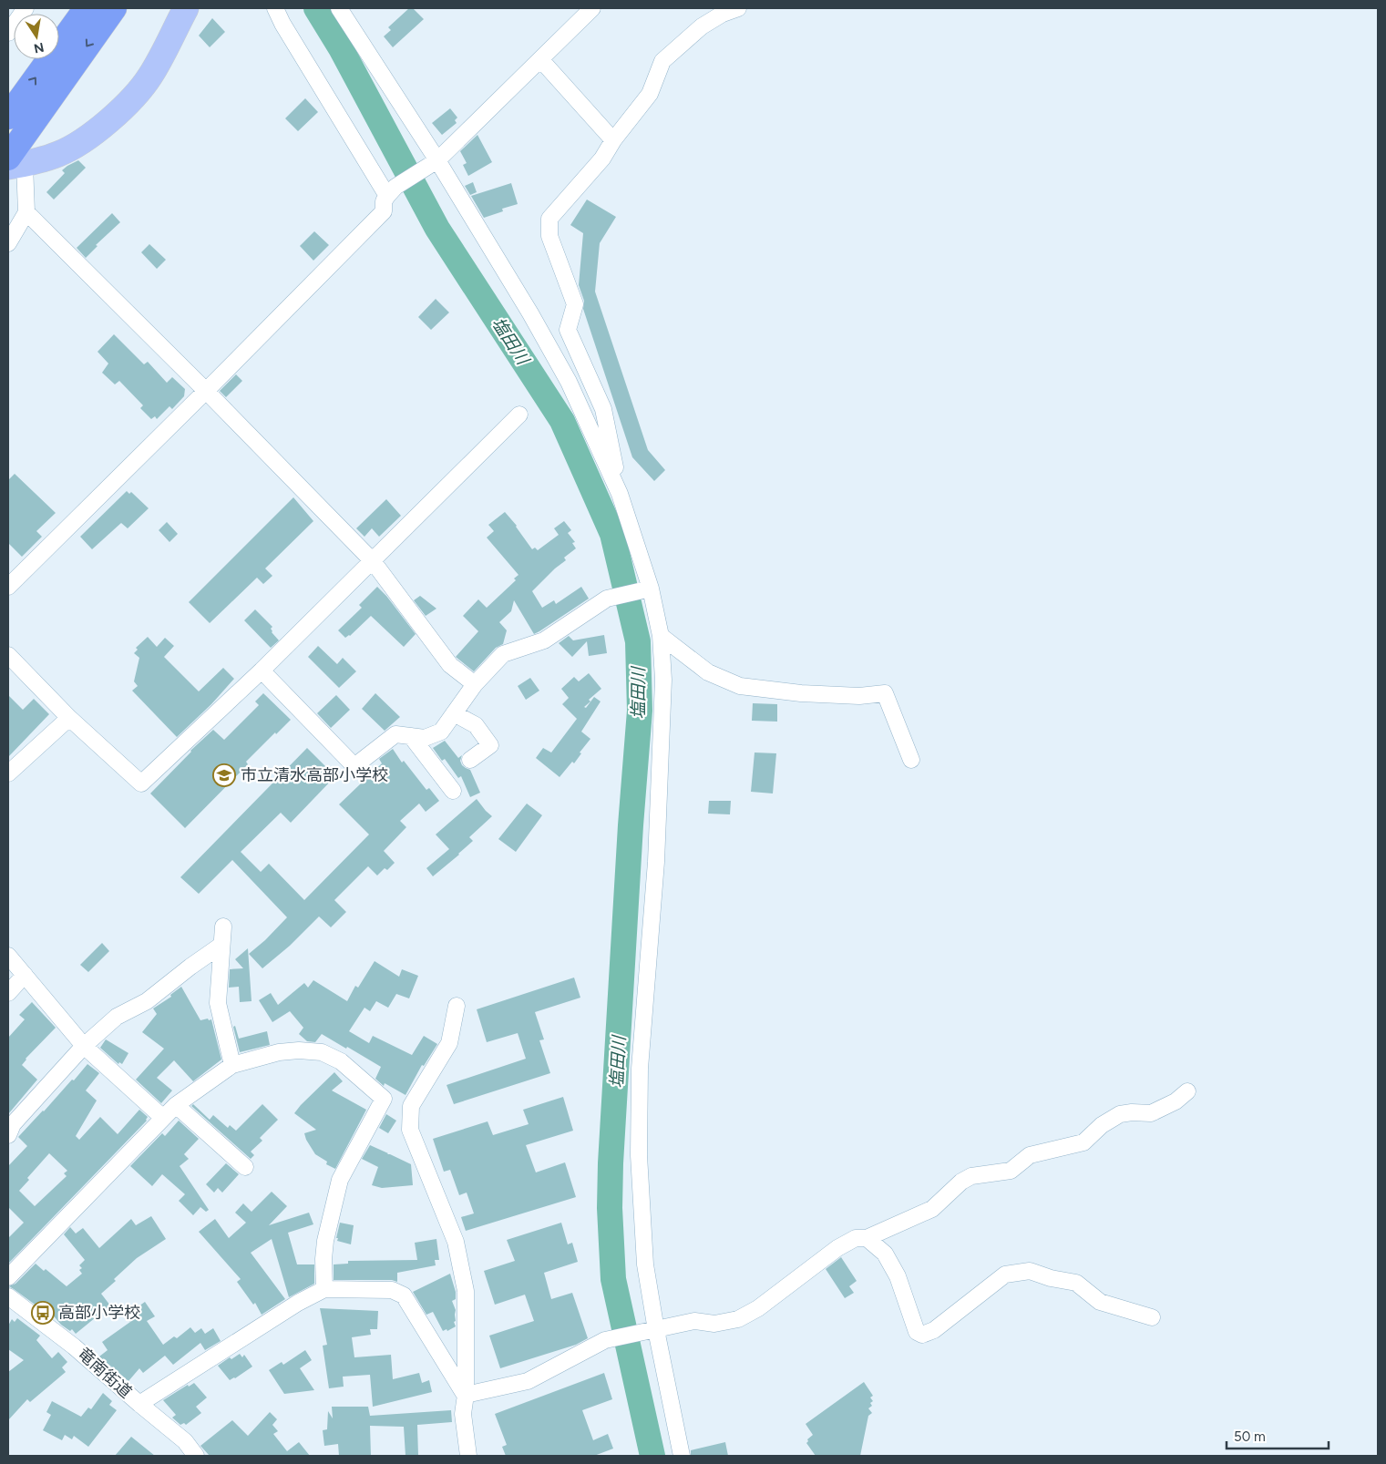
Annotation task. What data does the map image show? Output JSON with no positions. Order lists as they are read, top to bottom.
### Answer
{
  "streets": {
    "street": ["竜南街道"]
  },
  "water": ["塩田川"],
  "places": {
    "school or university": ["市立清水高部小学校"],
    "bus stop": ["高部小学校"]
  },
  "scale_bar": "50 m",
  "north": "bottom"
}
